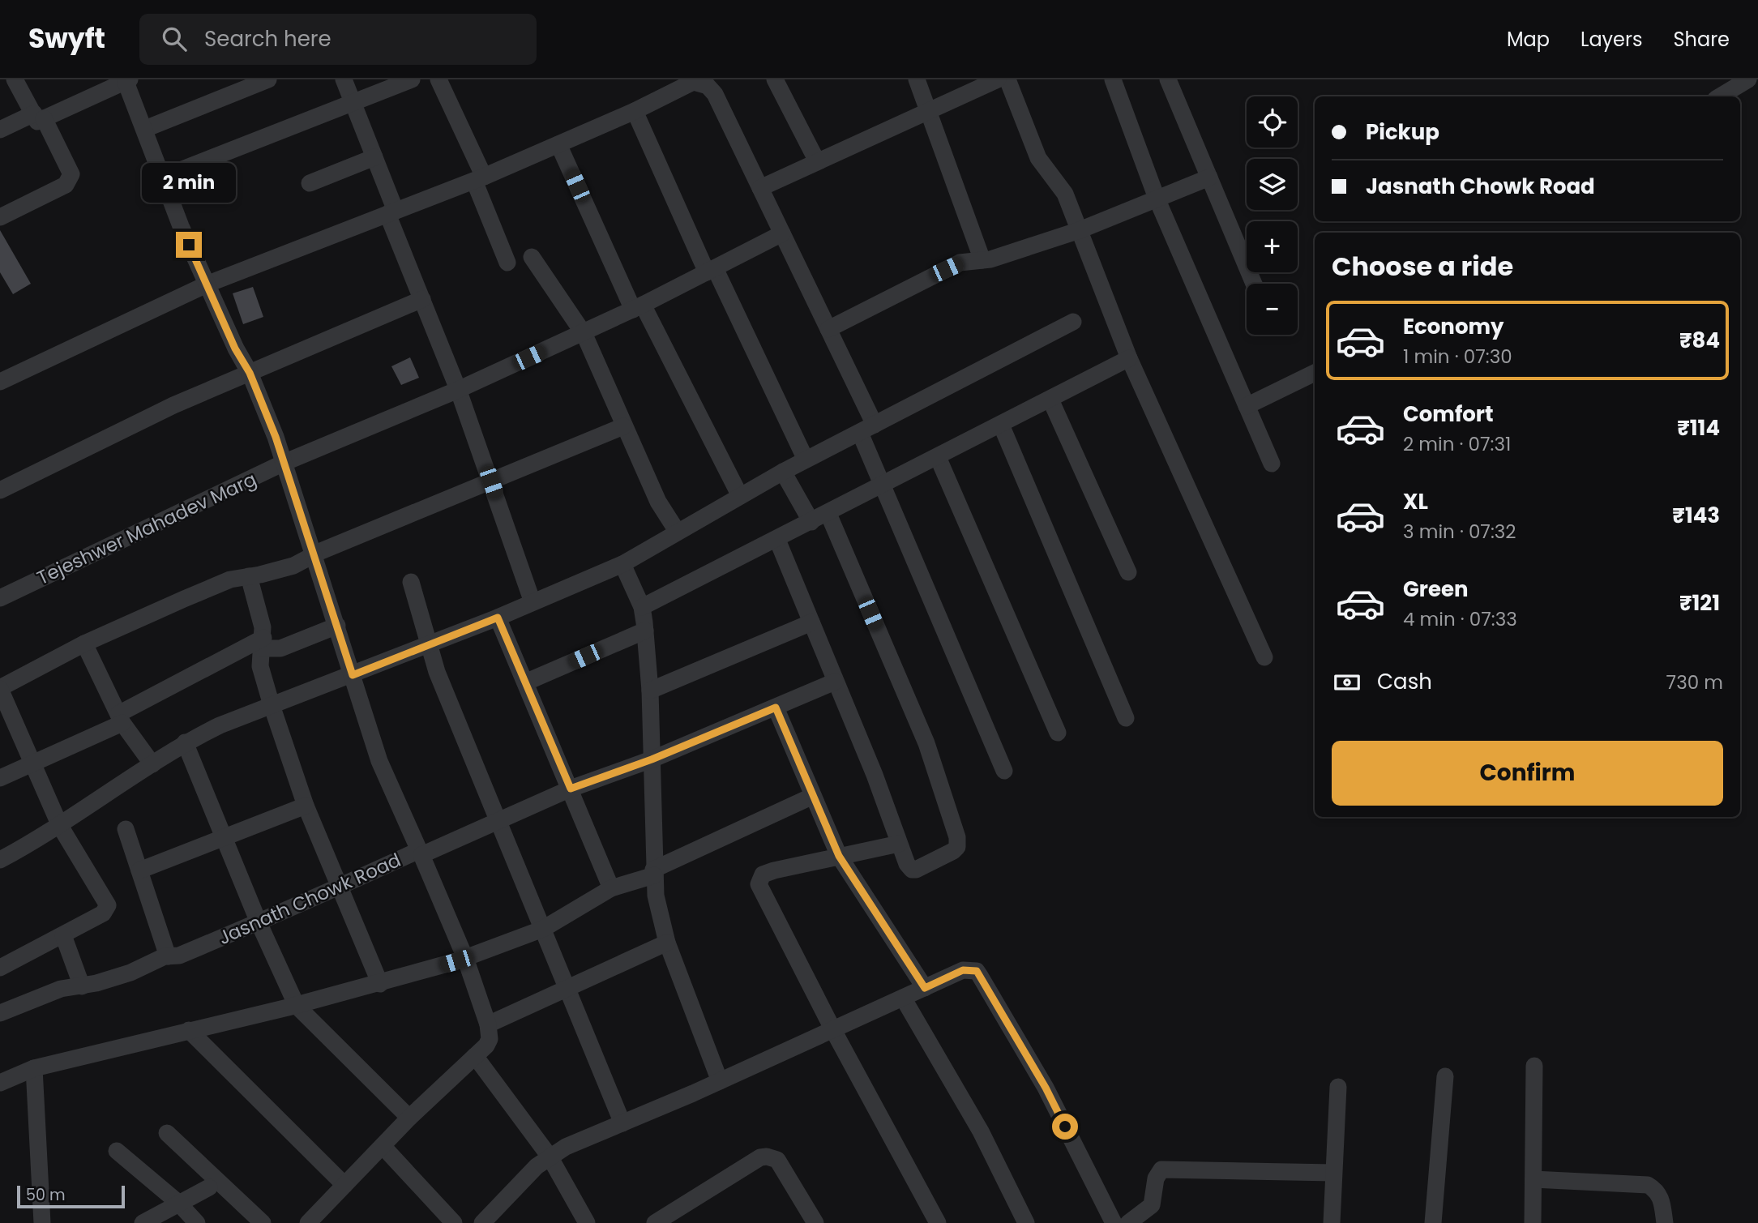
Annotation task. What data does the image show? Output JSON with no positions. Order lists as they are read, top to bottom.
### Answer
{
  "streets": {
    "street": ["Tejeshwer Mahadev Marg", "Jasnath Chowk Road"]
  },
  "crossings": [
    ["Tejeshwer Mahadev Marg", "Jasnath Chowk Road"]
  ],
  "scale_bar": "50 m",
  "page": {
    "header": "Swyft",
    "search": "Search here",
    "nav": ["Map", "Layers", "Share"],
    "map_buttons": ["+", "−"],
    "banner": ["Pickup", "Jasnath Chowk Road"],
    "bubble": "2 min",
    "heading": "Choose a ride",
    "list": [
      {
        "name": "Economy",
        "note": "1 min · 07:30",
        "value": "₹84"
      },
      {
        "name": "Comfort",
        "note": "2 min · 07:31",
        "value": "₹114"
      },
      {
        "name": "XL",
        "note": "3 min · 07:32",
        "value": "₹143"
      },
      {
        "name": "Green",
        "note": "4 min · 07:33",
        "value": "₹121"
      }
    ],
    "pay": ["Cash", "730 m"],
    "buttons": "Confirm",
    "scale": "50 m"
  }
}
